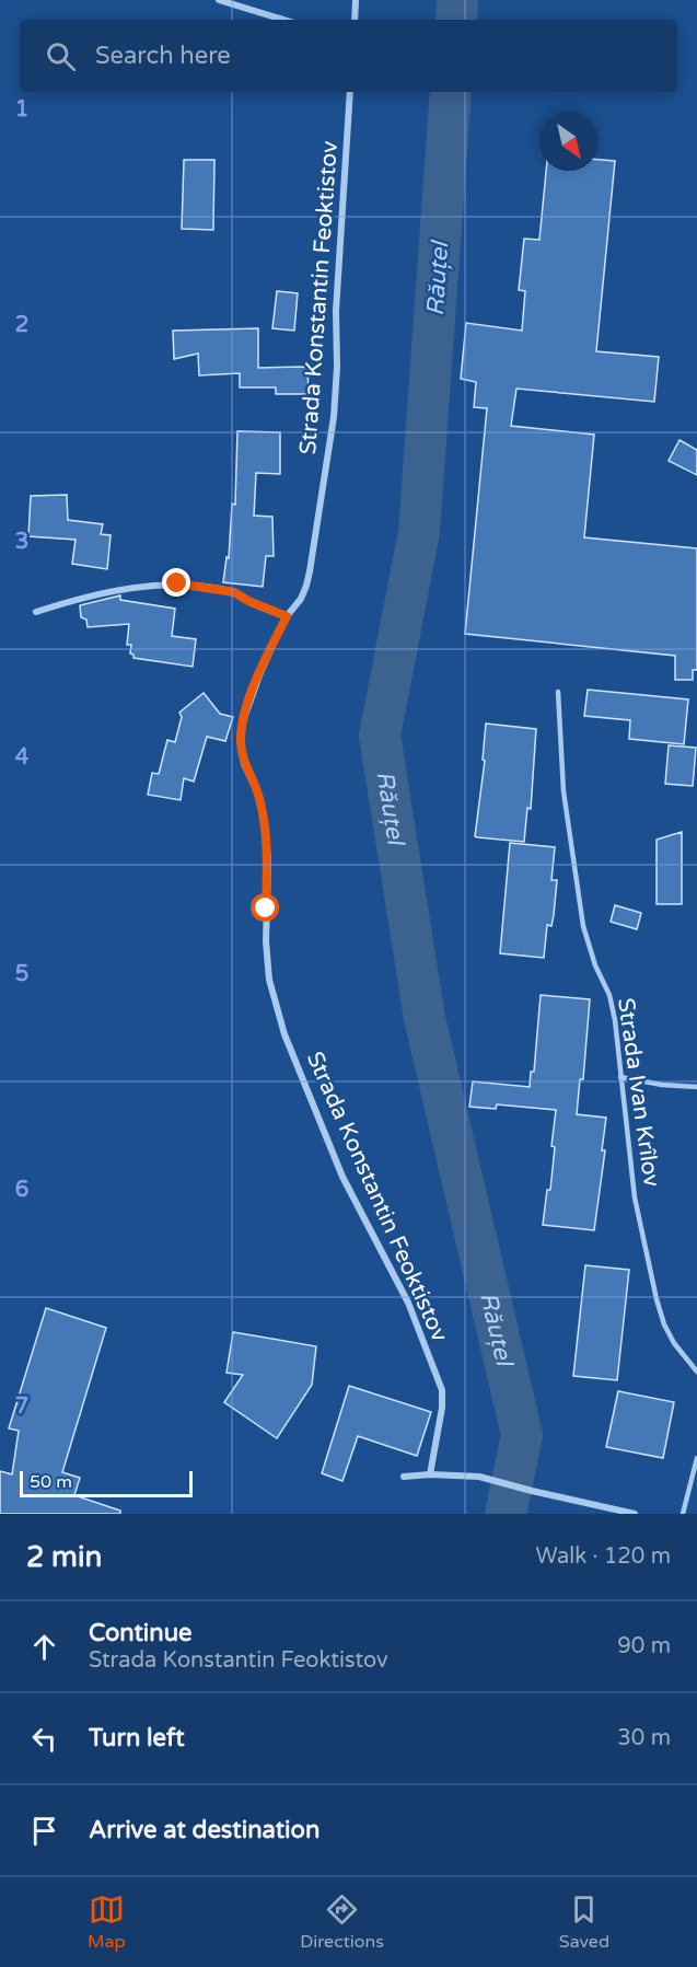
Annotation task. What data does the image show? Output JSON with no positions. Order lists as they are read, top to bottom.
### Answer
{
  "streets": {
    "street": ["Strada Konstantin Feoktistov"],
    "lane": ["Strada Ivan Krîlov"]
  },
  "water": ["Răuțel"],
  "scale_bar": "50 m",
  "north": "bottom right",
  "page": {
    "search": "Search here",
    "scale": "50 m",
    "heading": ["2 min", "Walk · 120 m"],
    "list": [
      ["Continue", "Strada Konstantin Feoktistov", "90 m"],
      ["Turn left", "30 m"],
      "Arrive at destination"
    ],
    "nav": ["Map", "Directions", "Saved"]
  },
  "grid": {
    "rows": [
      "1",
      "2",
      "3",
      "4",
      "5",
      "6",
      "7"
    ]
  }
}
